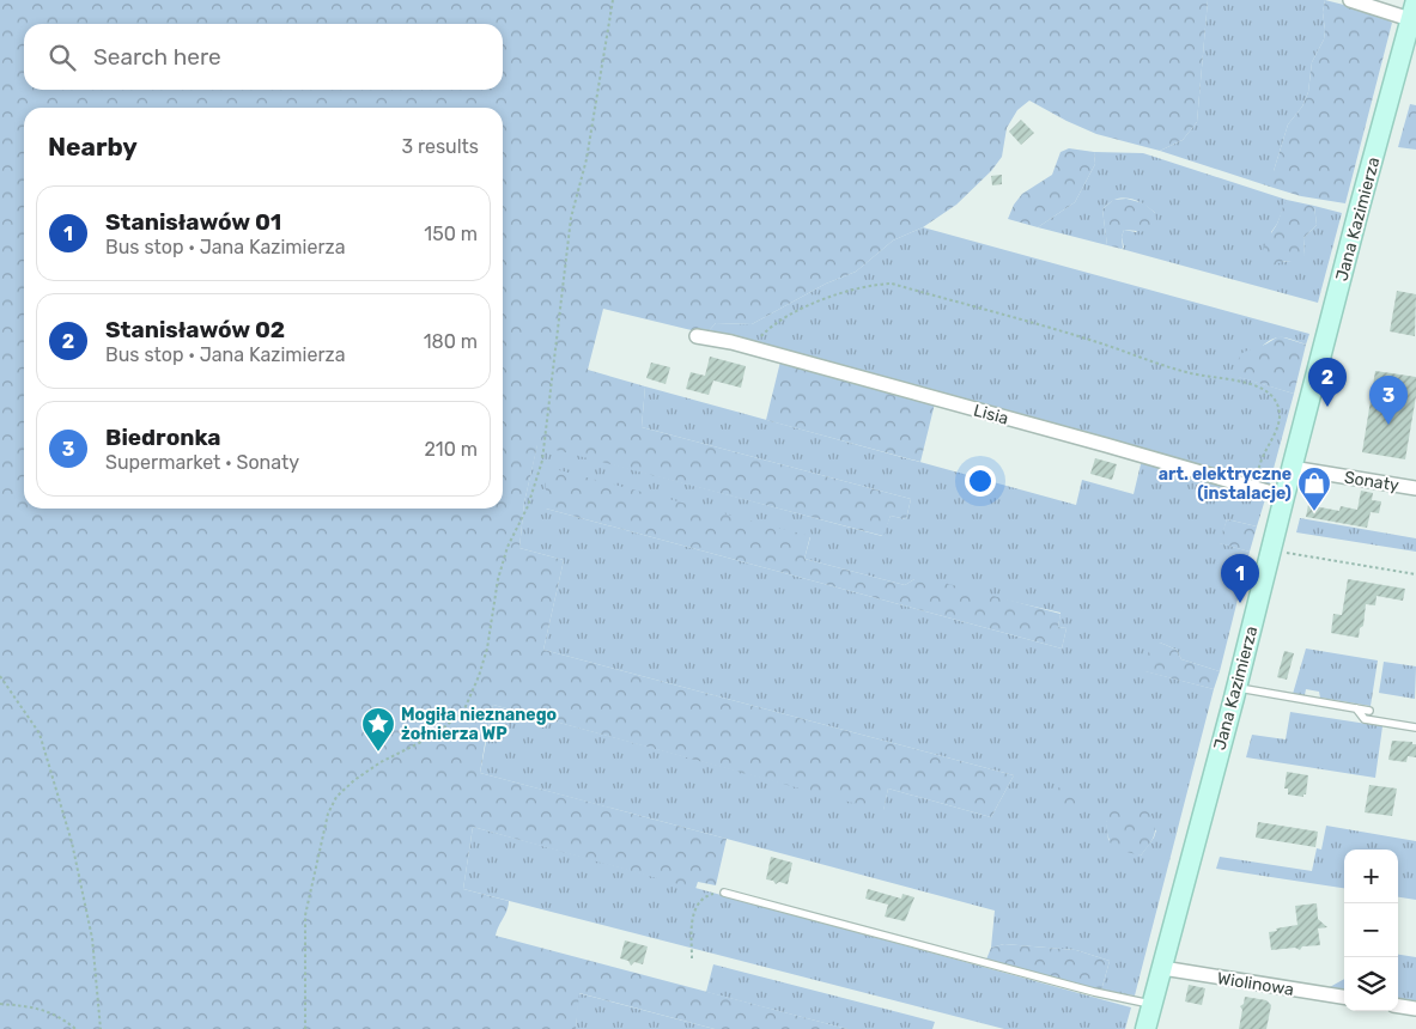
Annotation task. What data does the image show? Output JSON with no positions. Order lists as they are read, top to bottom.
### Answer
{
  "streets": {
    "main road": ["Jana Kazimierza"],
    "street": ["Lisia", "Sonaty", "Wiolinowa"]
  },
  "crossings": [
    ["Jana Kazimierza", "Lisia"],
    ["Jana Kazimierza", "Sonaty"],
    ["Jana Kazimierza", "Wiolinowa"]
  ],
  "places": {
    "shop": ["art. elektryczne (instalacje)"],
    "place": ["Mogiła nieznanego żołnierza WP"]
  },
  "page": {
    "search": "Search here",
    "heading": ["Nearby", "3 results"],
    "list": [
      {
        "mark": "1",
        "name": "Stanisławów 01",
        "note": "Bus stop · Jana Kazimierza",
        "value": "150 m"
      },
      {
        "mark": "2",
        "name": "Stanisławów 02",
        "note": "Bus stop · Jana Kazimierza",
        "value": "180 m"
      },
      {
        "mark": "3",
        "name": "Biedronka",
        "note": "Supermarket · Sonaty",
        "value": "210 m"
      }
    ],
    "pins": ["2", "3", "1"],
    "map_buttons": ["+", "−"]
  }
}
